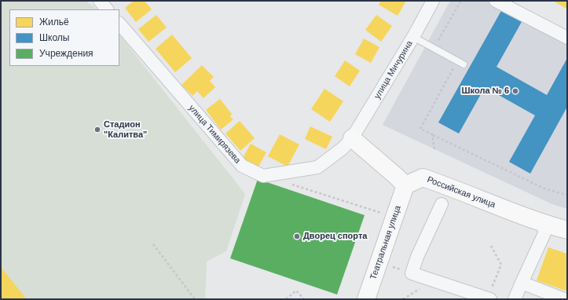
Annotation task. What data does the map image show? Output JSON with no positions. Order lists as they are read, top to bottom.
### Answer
{
  "streets": {
    "street": [
      "улица Мичурина",
      "улица Тимирязева",
      "Российская улица",
      "Театральная улица"
    ]
  },
  "crossings": [
    ["улица Мичурина", "улица Тимирязева"],
    ["Российская улица", "Театральная улица"]
  ],
  "places": ["Школа № 6", "Стадион \"Калитва\"", "Дворец спорта"],
  "legend": ["Жильё", "Школы", "Учреждения"]
}
